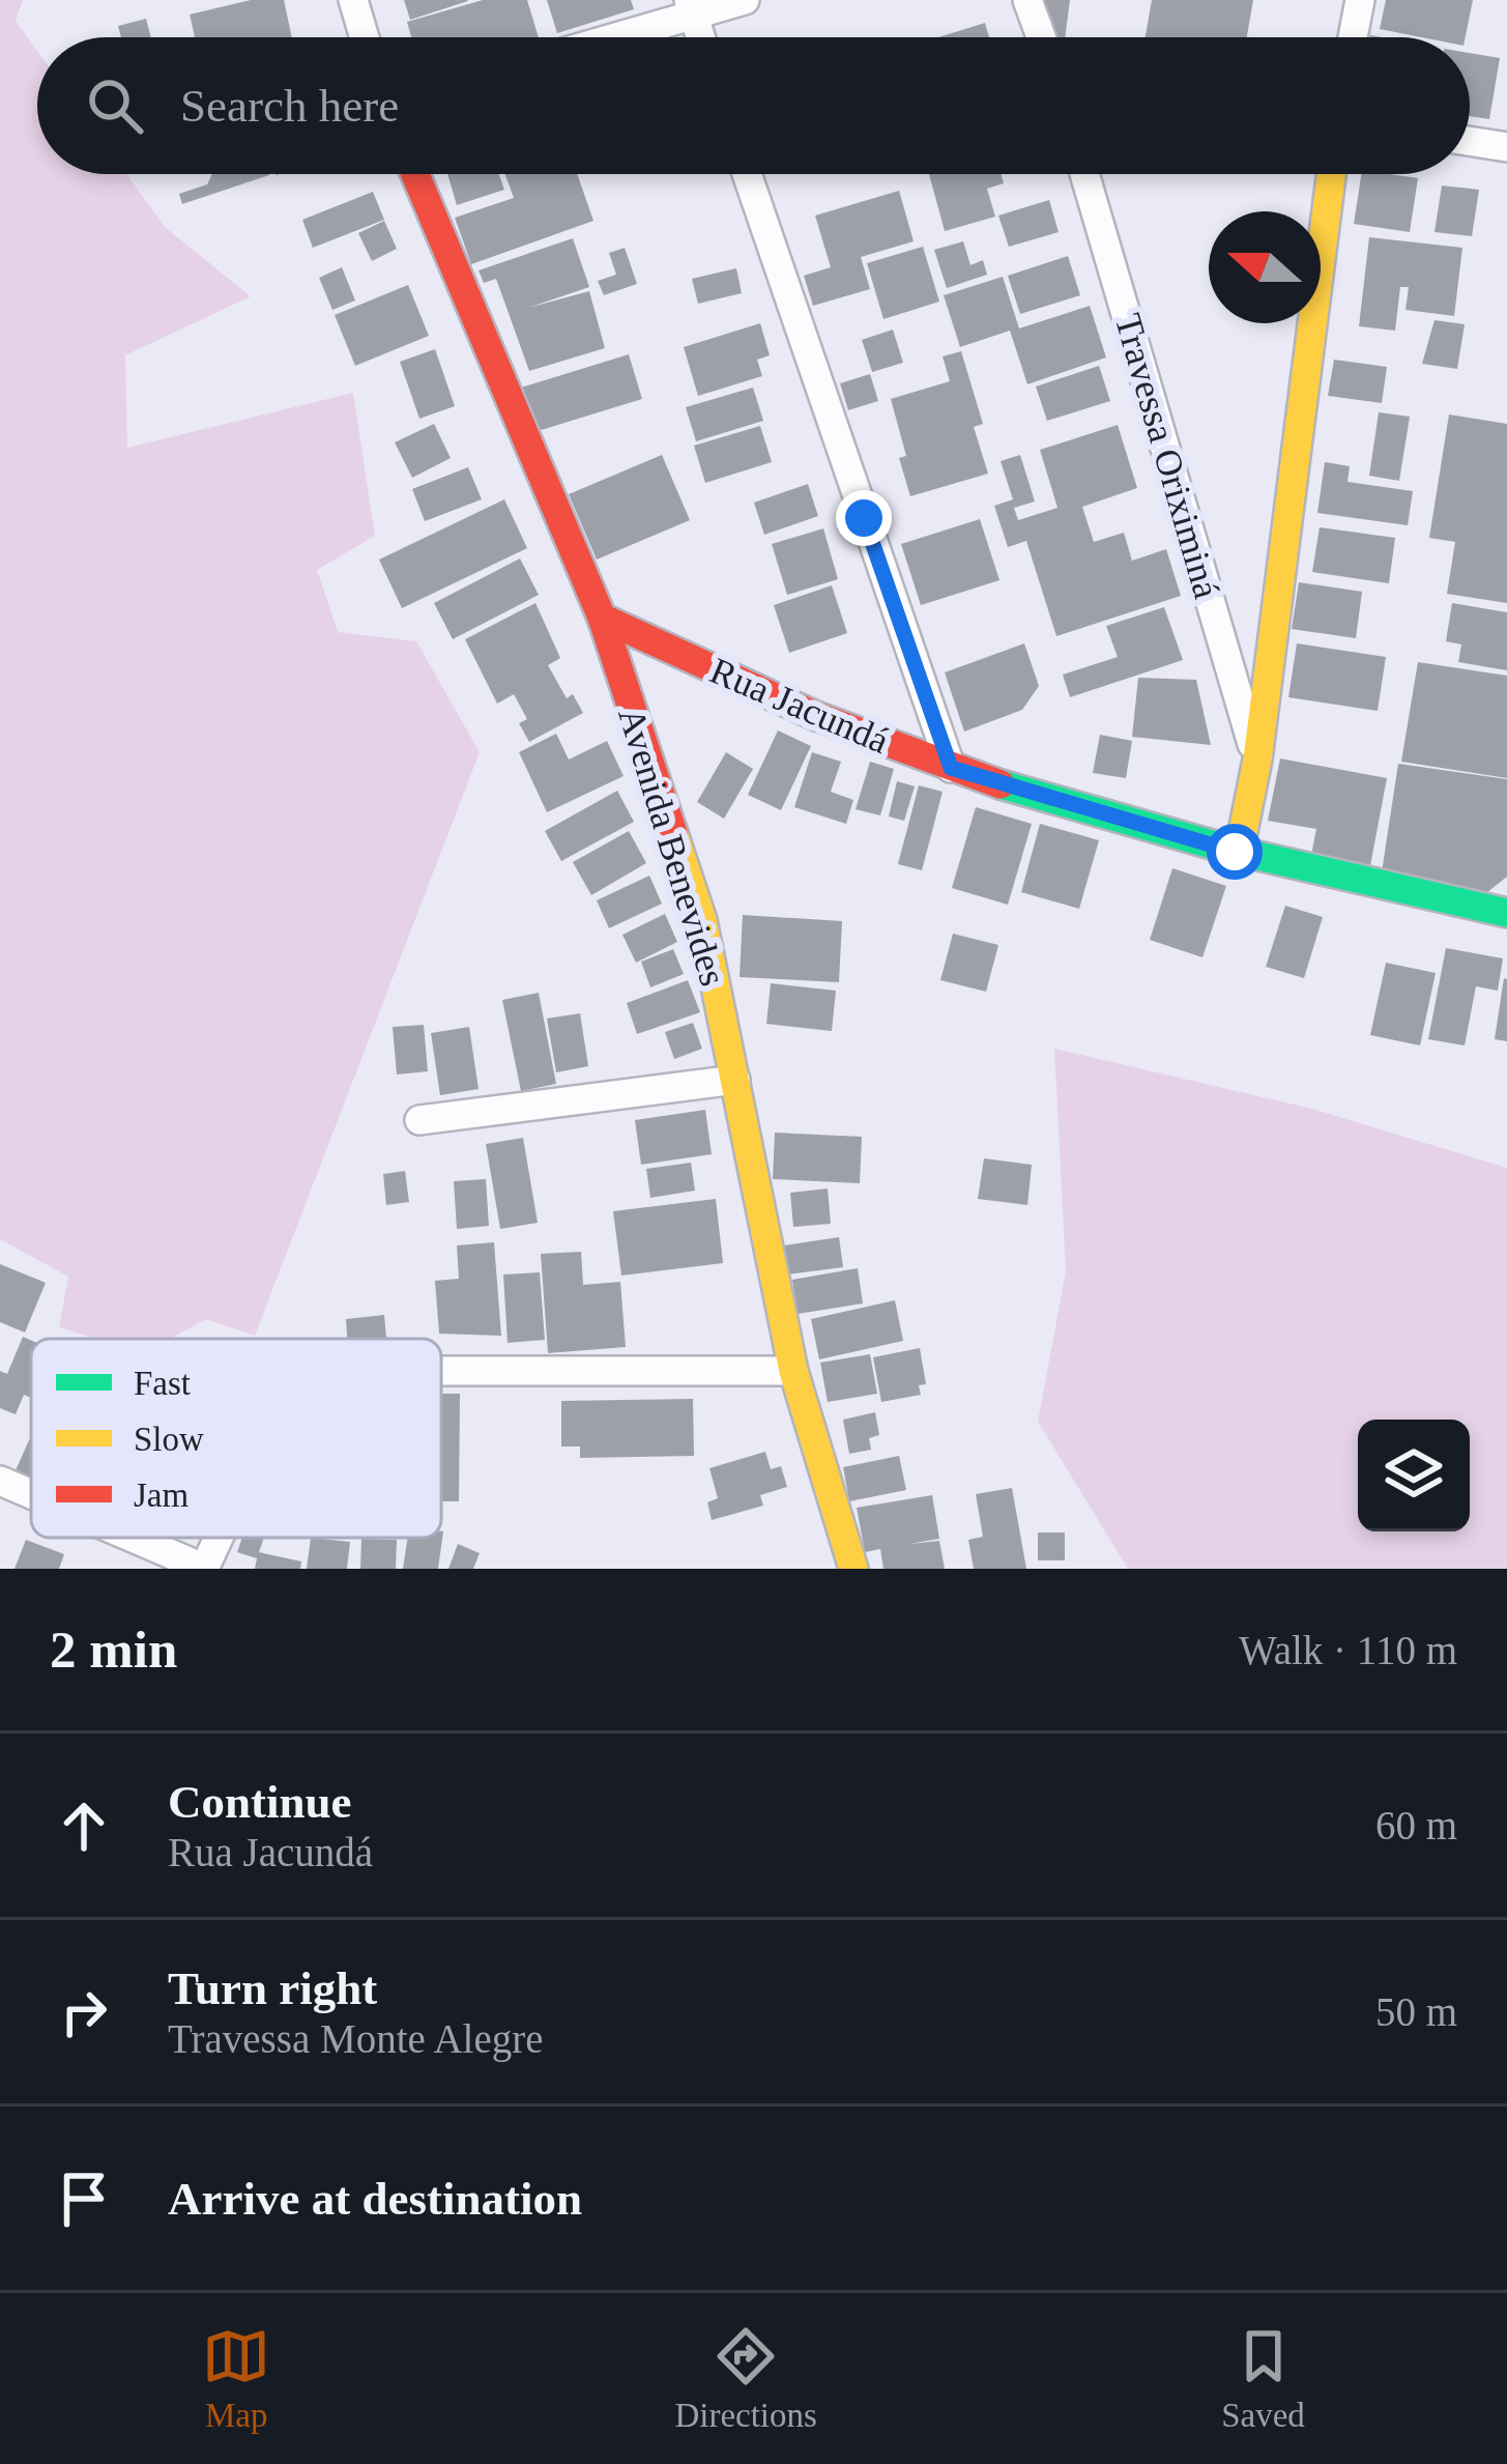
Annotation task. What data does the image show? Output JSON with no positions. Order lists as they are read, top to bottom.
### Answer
{
  "streets": {
    "street": ["Travessa Oriximiná", "Rua Jacundá", "Avenida Benevides"]
  },
  "crossings": [
    ["Rua Jacundá", "Avenida Benevides"]
  ],
  "legend": ["Fast", "Slow", "Jam"],
  "north": "left",
  "page": {
    "search": "Search here",
    "heading": ["2 min", "Walk · 110 m"],
    "list": [
      ["Continue", "Rua Jacundá", "60 m"],
      ["Turn right", "Travessa Monte Alegre", "50 m"],
      "Arrive at destination"
    ],
    "nav": ["Map", "Directions", "Saved"]
  }
}
